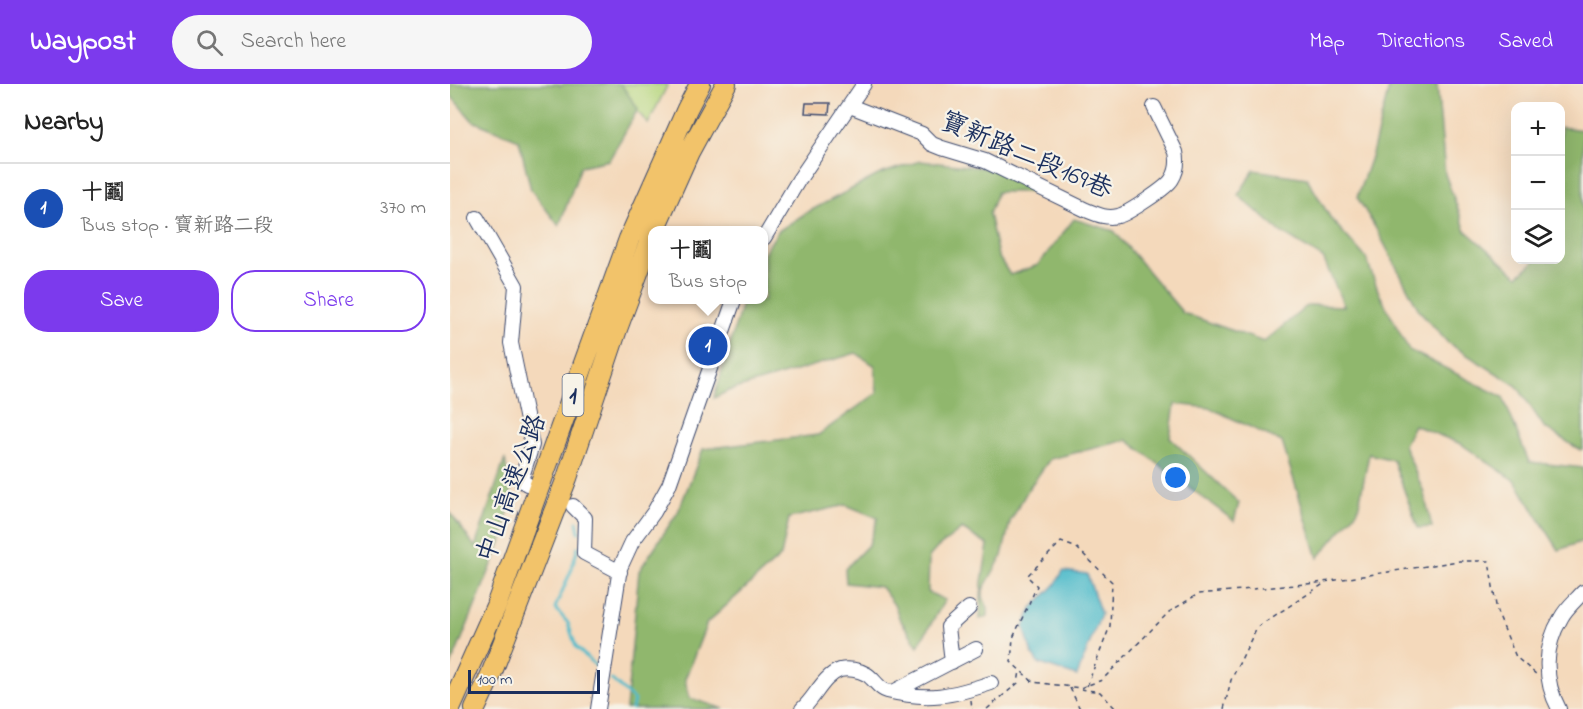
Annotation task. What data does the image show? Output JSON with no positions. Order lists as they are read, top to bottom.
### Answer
{
  "streets": {
    "highway": ["1", "中山高速公路"],
    "street": ["寶新路二段169巷"]
  },
  "scale_bar": "100 m",
  "page": {
    "header": "Waypost",
    "search": "Search here",
    "nav": ["Map", "Directions", "Saved"],
    "heading": "Nearby",
    "map_buttons": ["+", "−"],
    "list": [
      {
        "mark": "1",
        "name": "十鬮",
        "note": "Bus stop · 寶新路二段",
        "value": "370 m"
      }
    ],
    "popup": ["十鬮", "Bus stop"],
    "buttons": ["Save", "Share"],
    "pins": "1",
    "scale": "100 m"
  }
}
